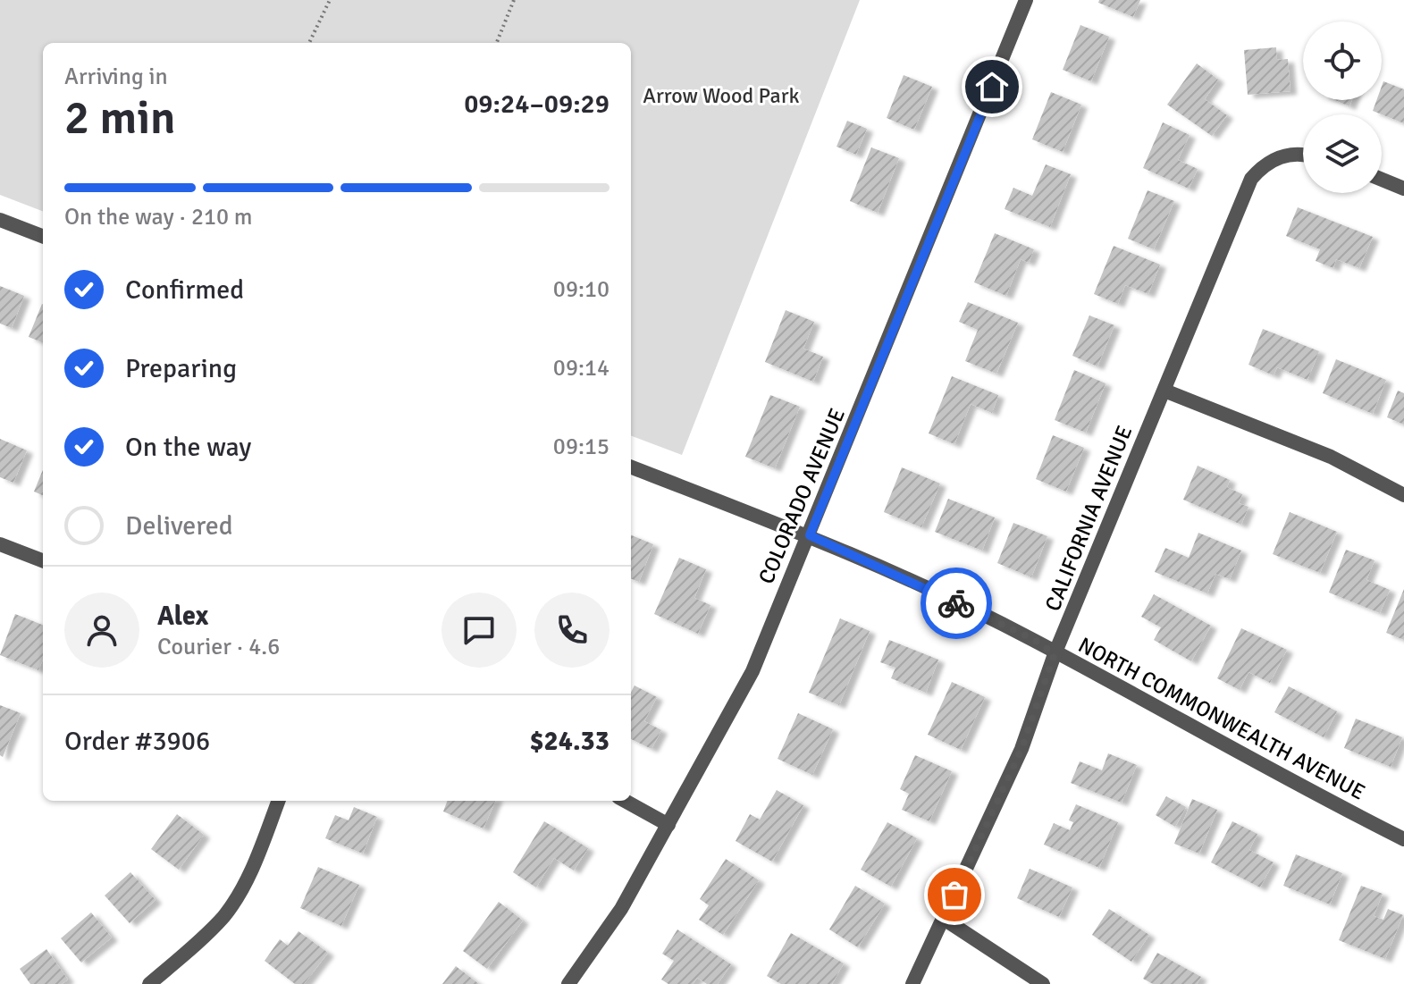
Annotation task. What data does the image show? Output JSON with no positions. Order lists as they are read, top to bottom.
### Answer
{
  "streets": {
    "street": ["COLORADO AVENUE", "CALIFORNIA AVENUE", "NORTH COMMONWEALTH AVENUE"]
  },
  "crossings": [
    ["COLORADO AVENUE", "NORTH COMMONWEALTH AVENUE"],
    ["CALIFORNIA AVENUE", "NORTH COMMONWEALTH AVENUE"]
  ],
  "parks": ["Arrow Wood Park"],
  "page": {
    "heading": ["2 min", "Arriving in", "09:24–09:29"],
    "panel": [
      "Alex",
      "Courier · 4.6",
      "Order #3906",
      "$24.33"
    ],
    "bar": "On the way · 210 m",
    "list": [
      ["Confirmed", "09:10"],
      ["Preparing", "09:14"],
      ["On the way", "09:15"],
      "Delivered"
    ]
  }
}
